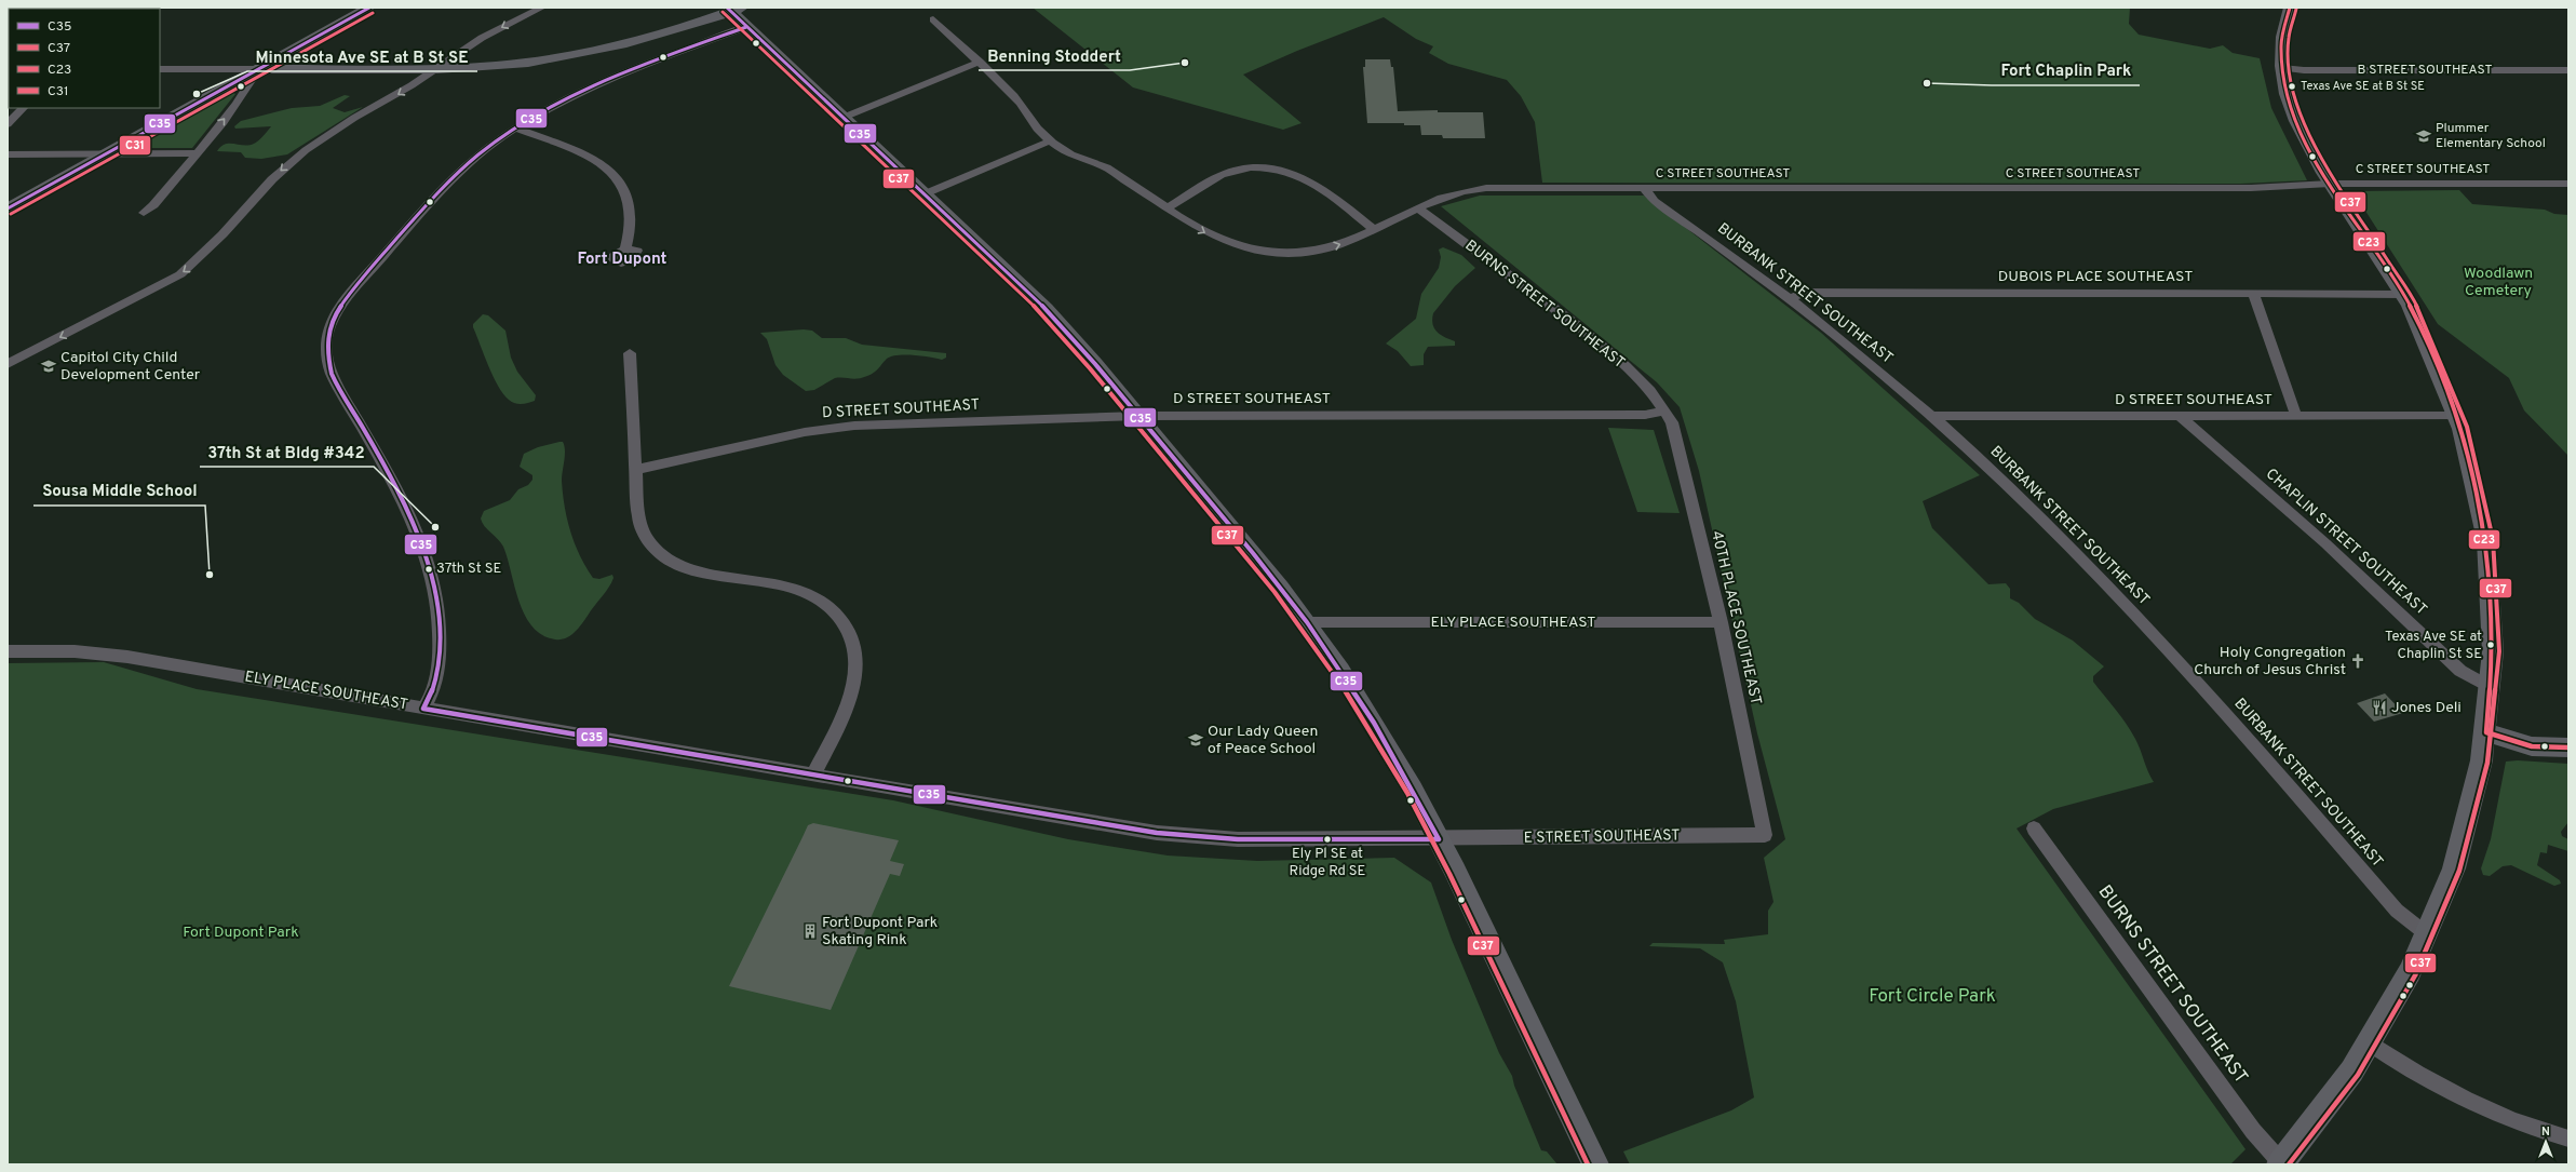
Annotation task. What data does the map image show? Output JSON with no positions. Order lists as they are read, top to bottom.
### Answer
{
  "streets": {
    "street": [
      "B STREET SOUTHEAST",
      "C STREET SOUTHEAST",
      "DUBOIS PLACE SOUTHEAST",
      "BURBANK STREET SOUTHEAST",
      "BURNS STREET SOUTHEAST",
      "D STREET SOUTHEAST",
      "CHAPLIN STREET SOUTHEAST",
      "40TH PLACE SOUTHEAST",
      "ELY PLACE SOUTHEAST",
      "E STREET SOUTHEAST"
    ]
  },
  "crossings": [
    ["C STREET SOUTHEAST", "BURBANK STREET SOUTHEAST"],
    ["C STREET SOUTHEAST", "BURNS STREET SOUTHEAST"],
    ["DUBOIS PLACE SOUTHEAST", "BURBANK STREET SOUTHEAST"],
    ["BURBANK STREET SOUTHEAST", "D STREET SOUTHEAST"],
    ["BURNS STREET SOUTHEAST", "D STREET SOUTHEAST"],
    ["BURNS STREET SOUTHEAST", "40TH PLACE SOUTHEAST"],
    ["D STREET SOUTHEAST", "CHAPLIN STREET SOUTHEAST"],
    ["D STREET SOUTHEAST", "40TH PLACE SOUTHEAST"],
    ["40TH PLACE SOUTHEAST", "ELY PLACE SOUTHEAST"],
    ["40TH PLACE SOUTHEAST", "E STREET SOUTHEAST"],
    ["ELY PLACE SOUTHEAST", "E STREET SOUTHEAST"]
  ],
  "districts": ["Fort Dupont"],
  "parks": ["Woodlawn Cemetery", "Fort Dupont Park", "Fort Circle Park"],
  "places": {
    "other": [
      "Benning Stoddert",
      "Fort Chaplin Park",
      "Texas Ave SE at B St SE",
      "Minnesota Ave SE at B St SE",
      "37th St at Bldg #342",
      "37th St SE",
      "Sousa Middle School",
      "Texas Ave SE at Chaplin St SE",
      "Ely Pl SE at Ridge Rd SE"
    ],
    "school or university": ["Plummer Elementary School", "Capitol City Child Development Center", "Our Lady Queen of Peace School"],
    "church": ["Holy Congregation Church of Jesus Christ"],
    "restaurant": ["Jones Deli"],
    "building": ["Fort Dupont Park Skating Rink"]
  },
  "lines": [
    "transit line C35",
    "transit line C23",
    "transit line C37",
    "transit line C31"
  ],
  "legend": [
    "C35",
    "C37",
    "C23",
    "C31"
  ],
  "north": "top"
}
